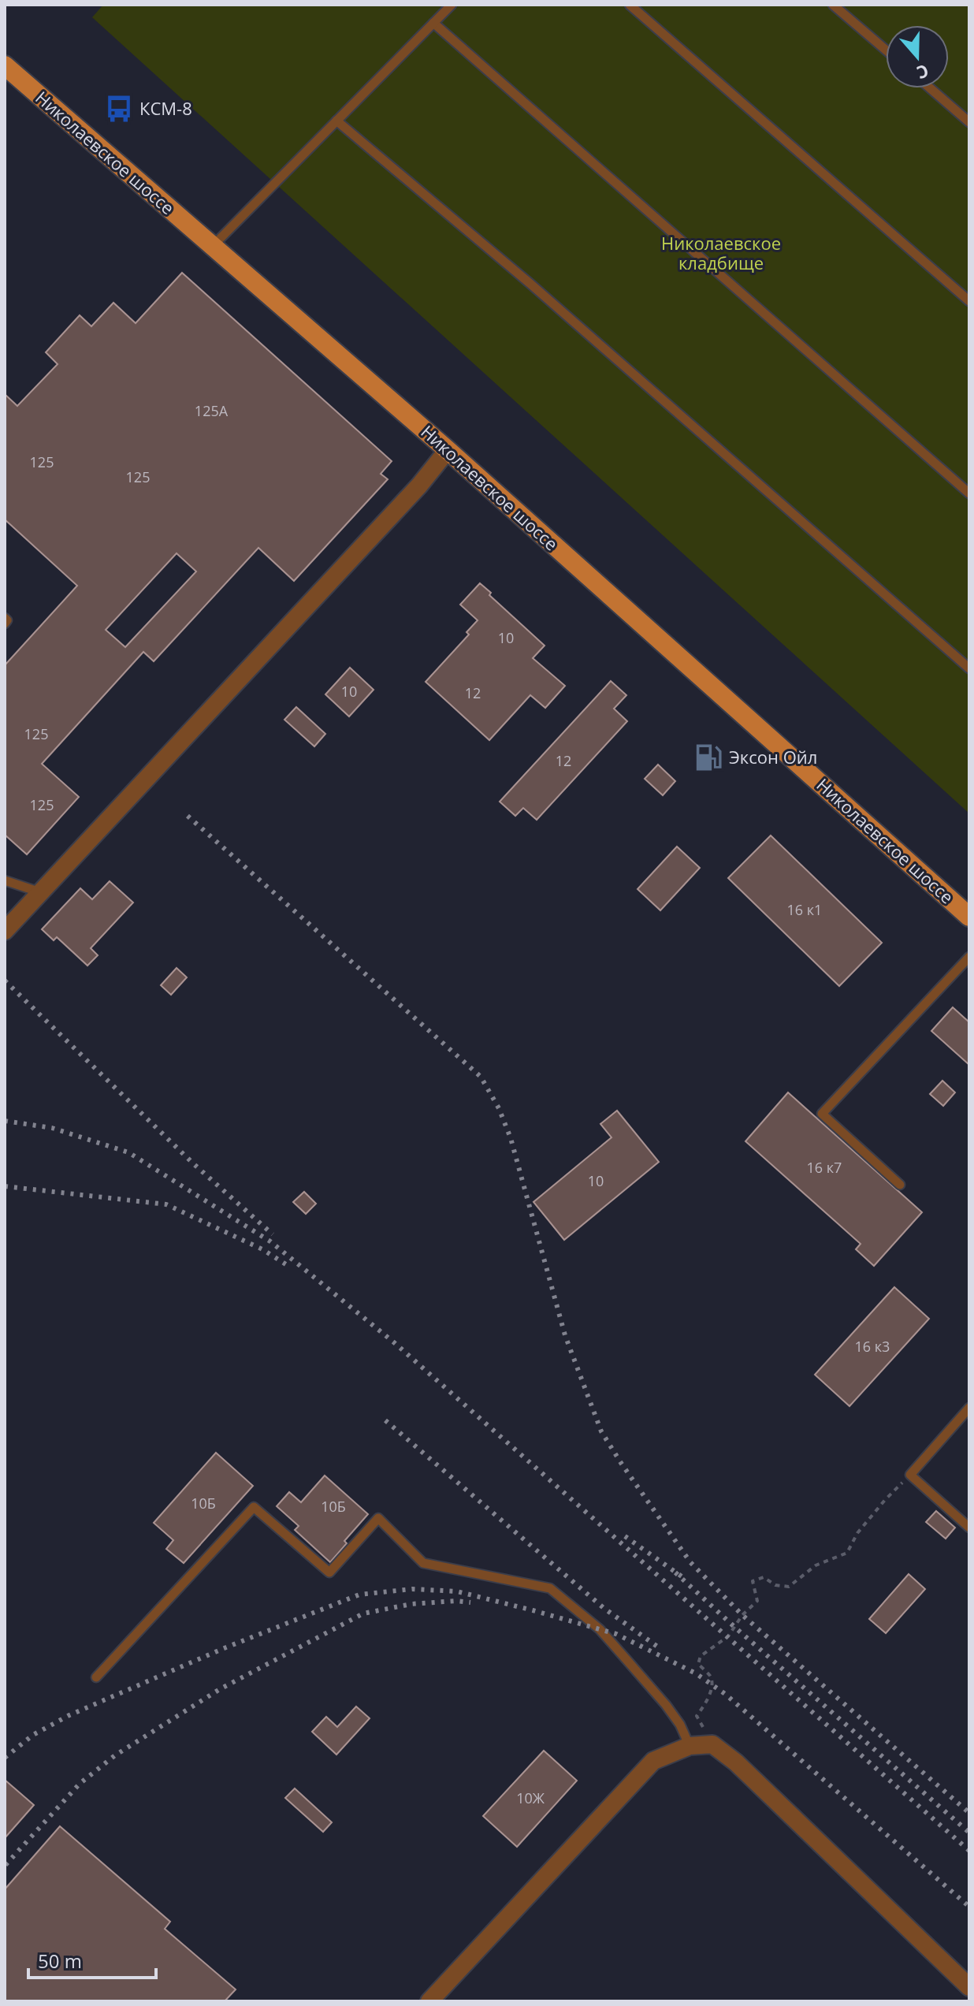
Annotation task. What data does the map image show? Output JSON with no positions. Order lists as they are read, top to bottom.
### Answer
{
  "streets": {
    "main road": ["Николаевское шоссе"]
  },
  "parks": ["Николаевское кладбище"],
  "places": {
    "bus stop": ["КСМ-8"],
    "fuel station": ["Эксон Ойл"]
  },
  "house_numbers": [
    "125А",
    "125",
    "125",
    "10",
    "10",
    "12",
    "125",
    "12",
    "125",
    "16 к1",
    "16 к7",
    "10",
    "16 к3",
    "10Б",
    "10Б",
    "10Ж"
  ],
  "scale_bar": "50 m",
  "north": "bottom"
}
